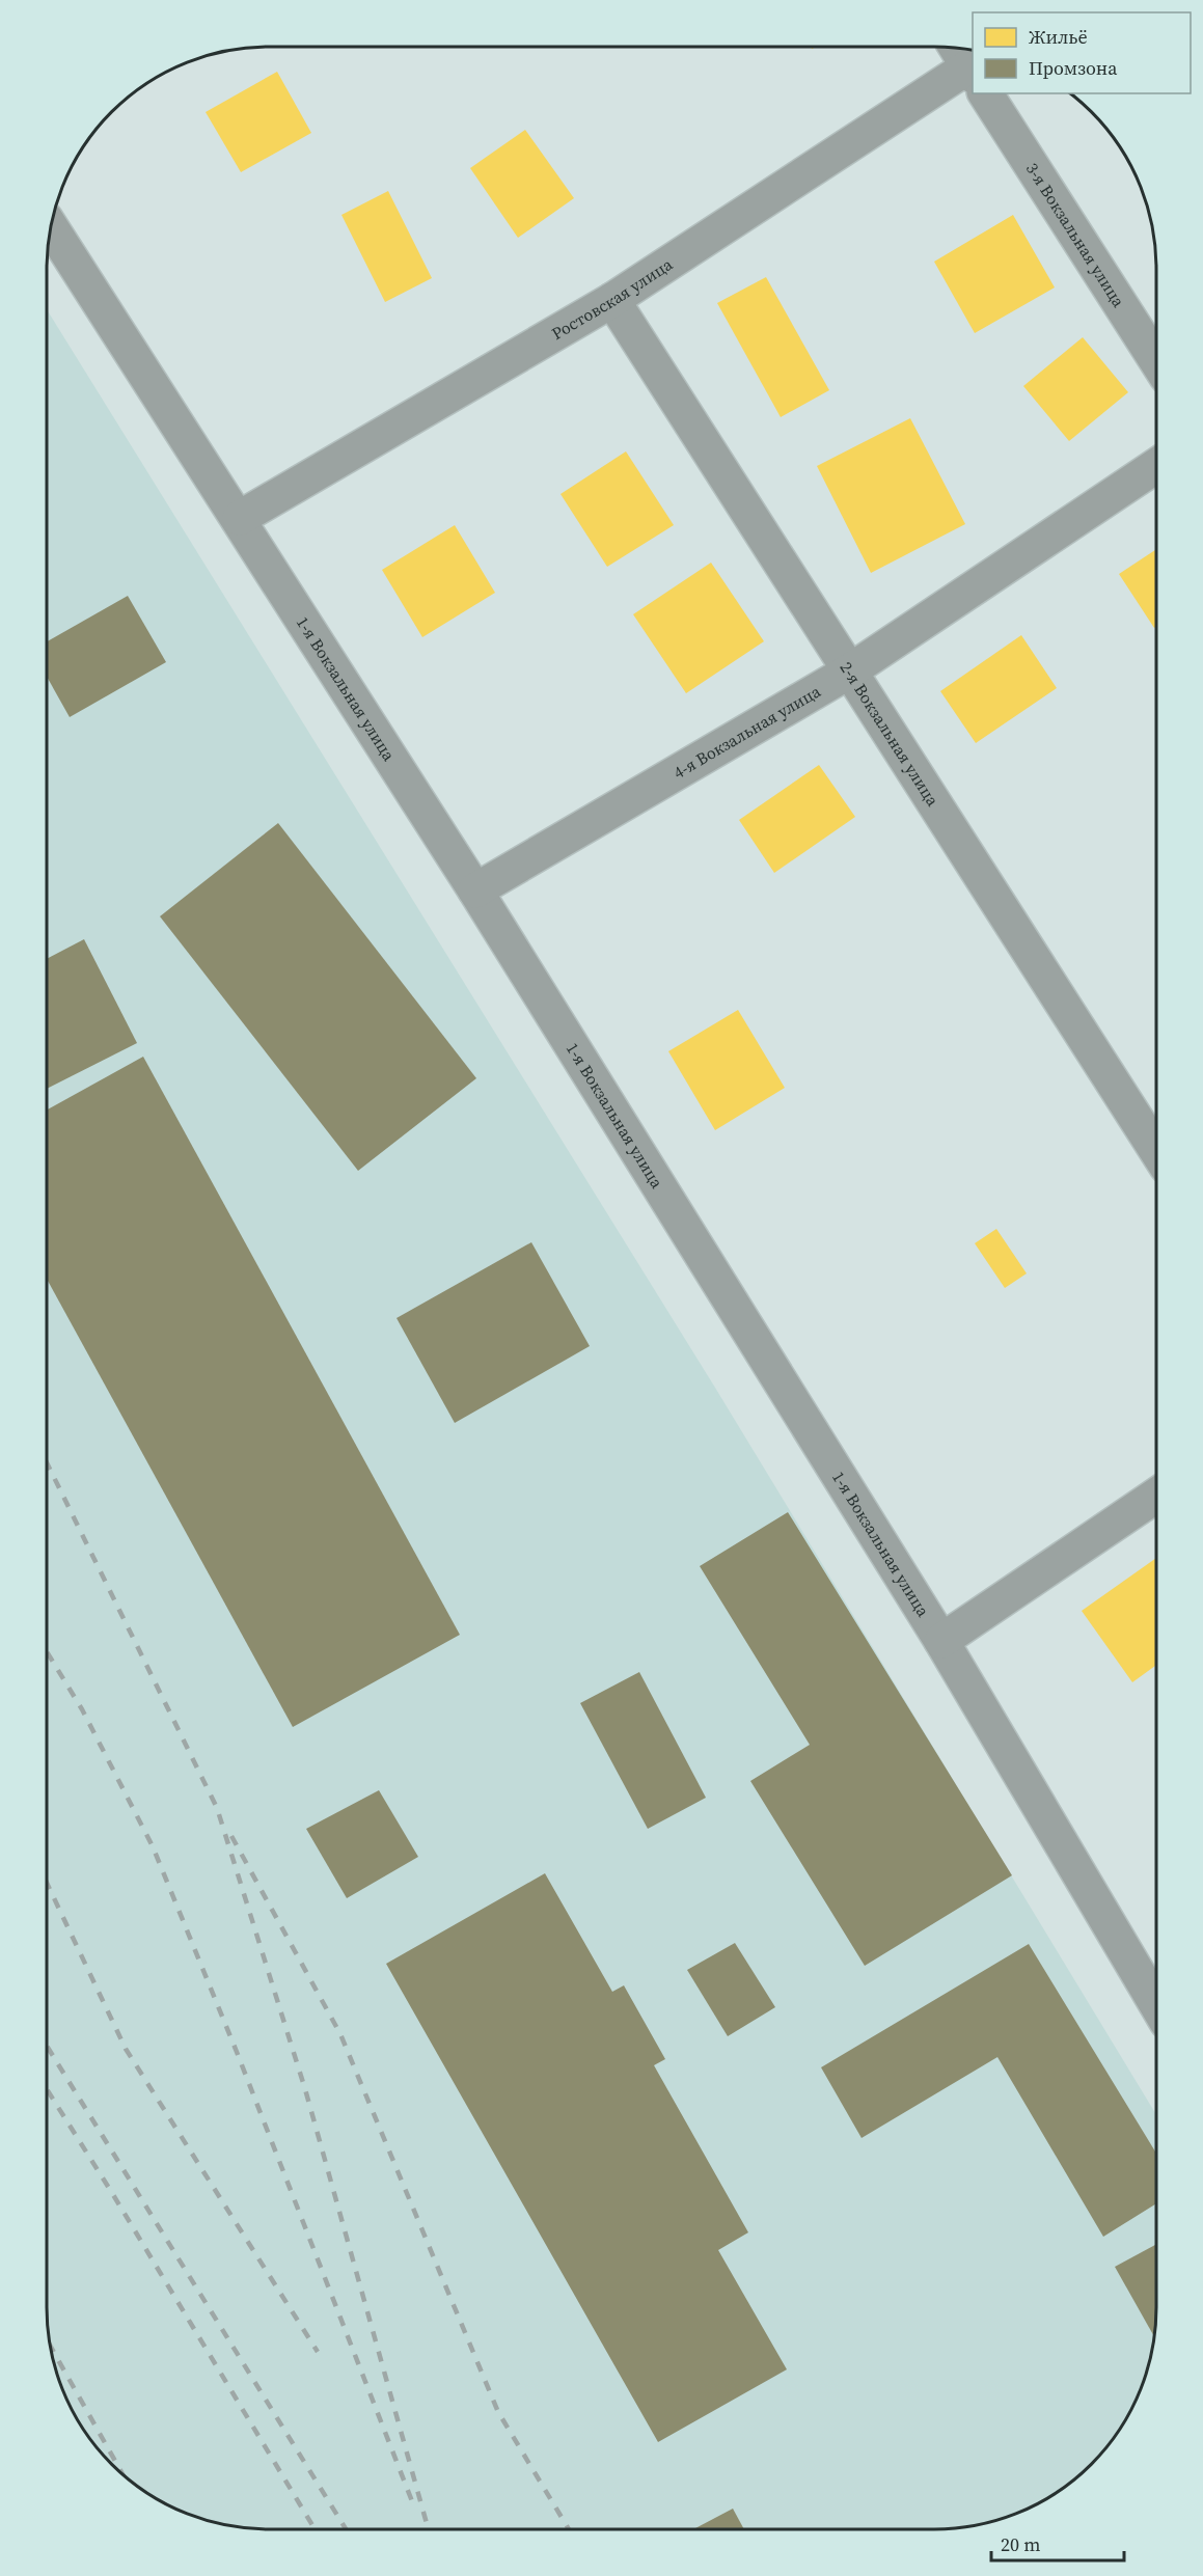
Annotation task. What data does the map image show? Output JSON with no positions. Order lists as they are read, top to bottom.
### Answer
{
  "streets": {
    "street": [
      "3-я Вокзальная улица",
      "Ростовская улица",
      "1-я Вокзальная улица",
      "4-я Вокзальная улица",
      "2-я Вокзальная улица"
    ]
  },
  "crossings": [
    ["Ростовская улица", "1-я Вокзальная улица"],
    ["Ростовская улица", "2-я Вокзальная улица"],
    ["1-я Вокзальная улица", "4-я Вокзальная улица"],
    ["4-я Вокзальная улица", "2-я Вокзальная улица"]
  ],
  "legend": ["Жильё", "Промзона"],
  "scale_bar": "20 m"
}
